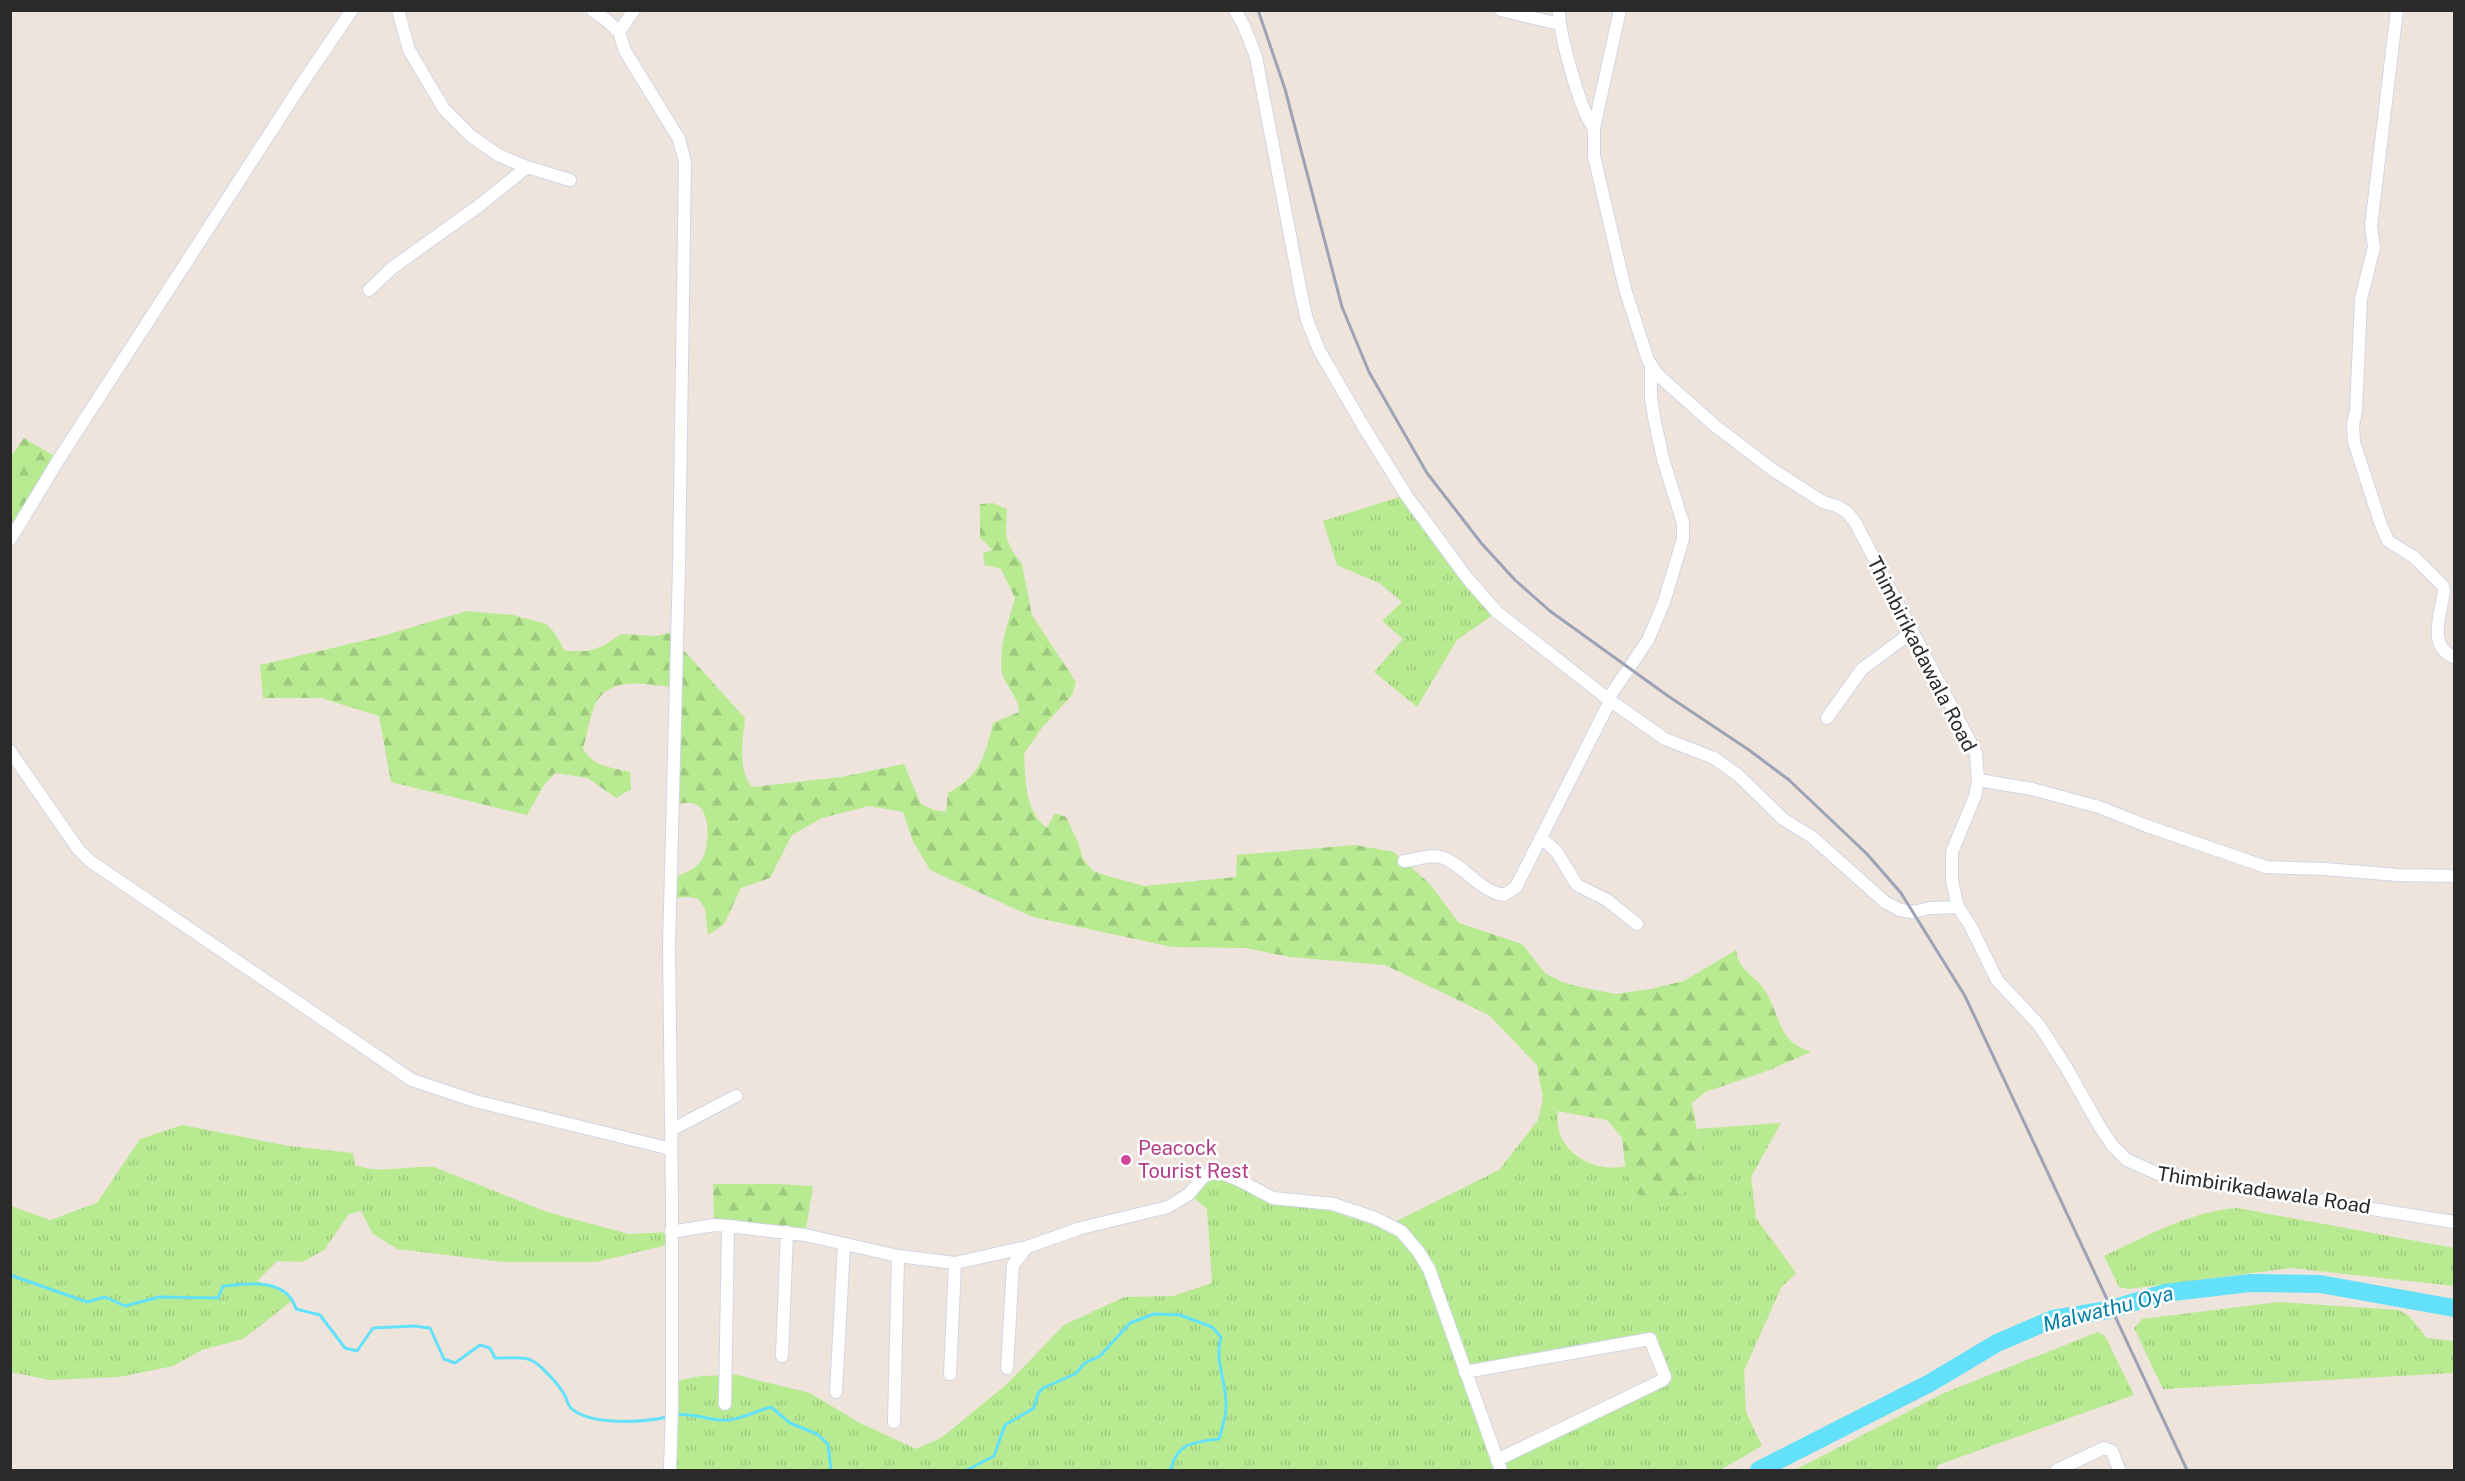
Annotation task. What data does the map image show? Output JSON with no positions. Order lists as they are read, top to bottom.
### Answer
{
  "streets": {
    "street": ["Thimbirikadawala Road"]
  },
  "water": ["Malwathu Oya"],
  "places": ["Peacock Tourist Rest"]
}
